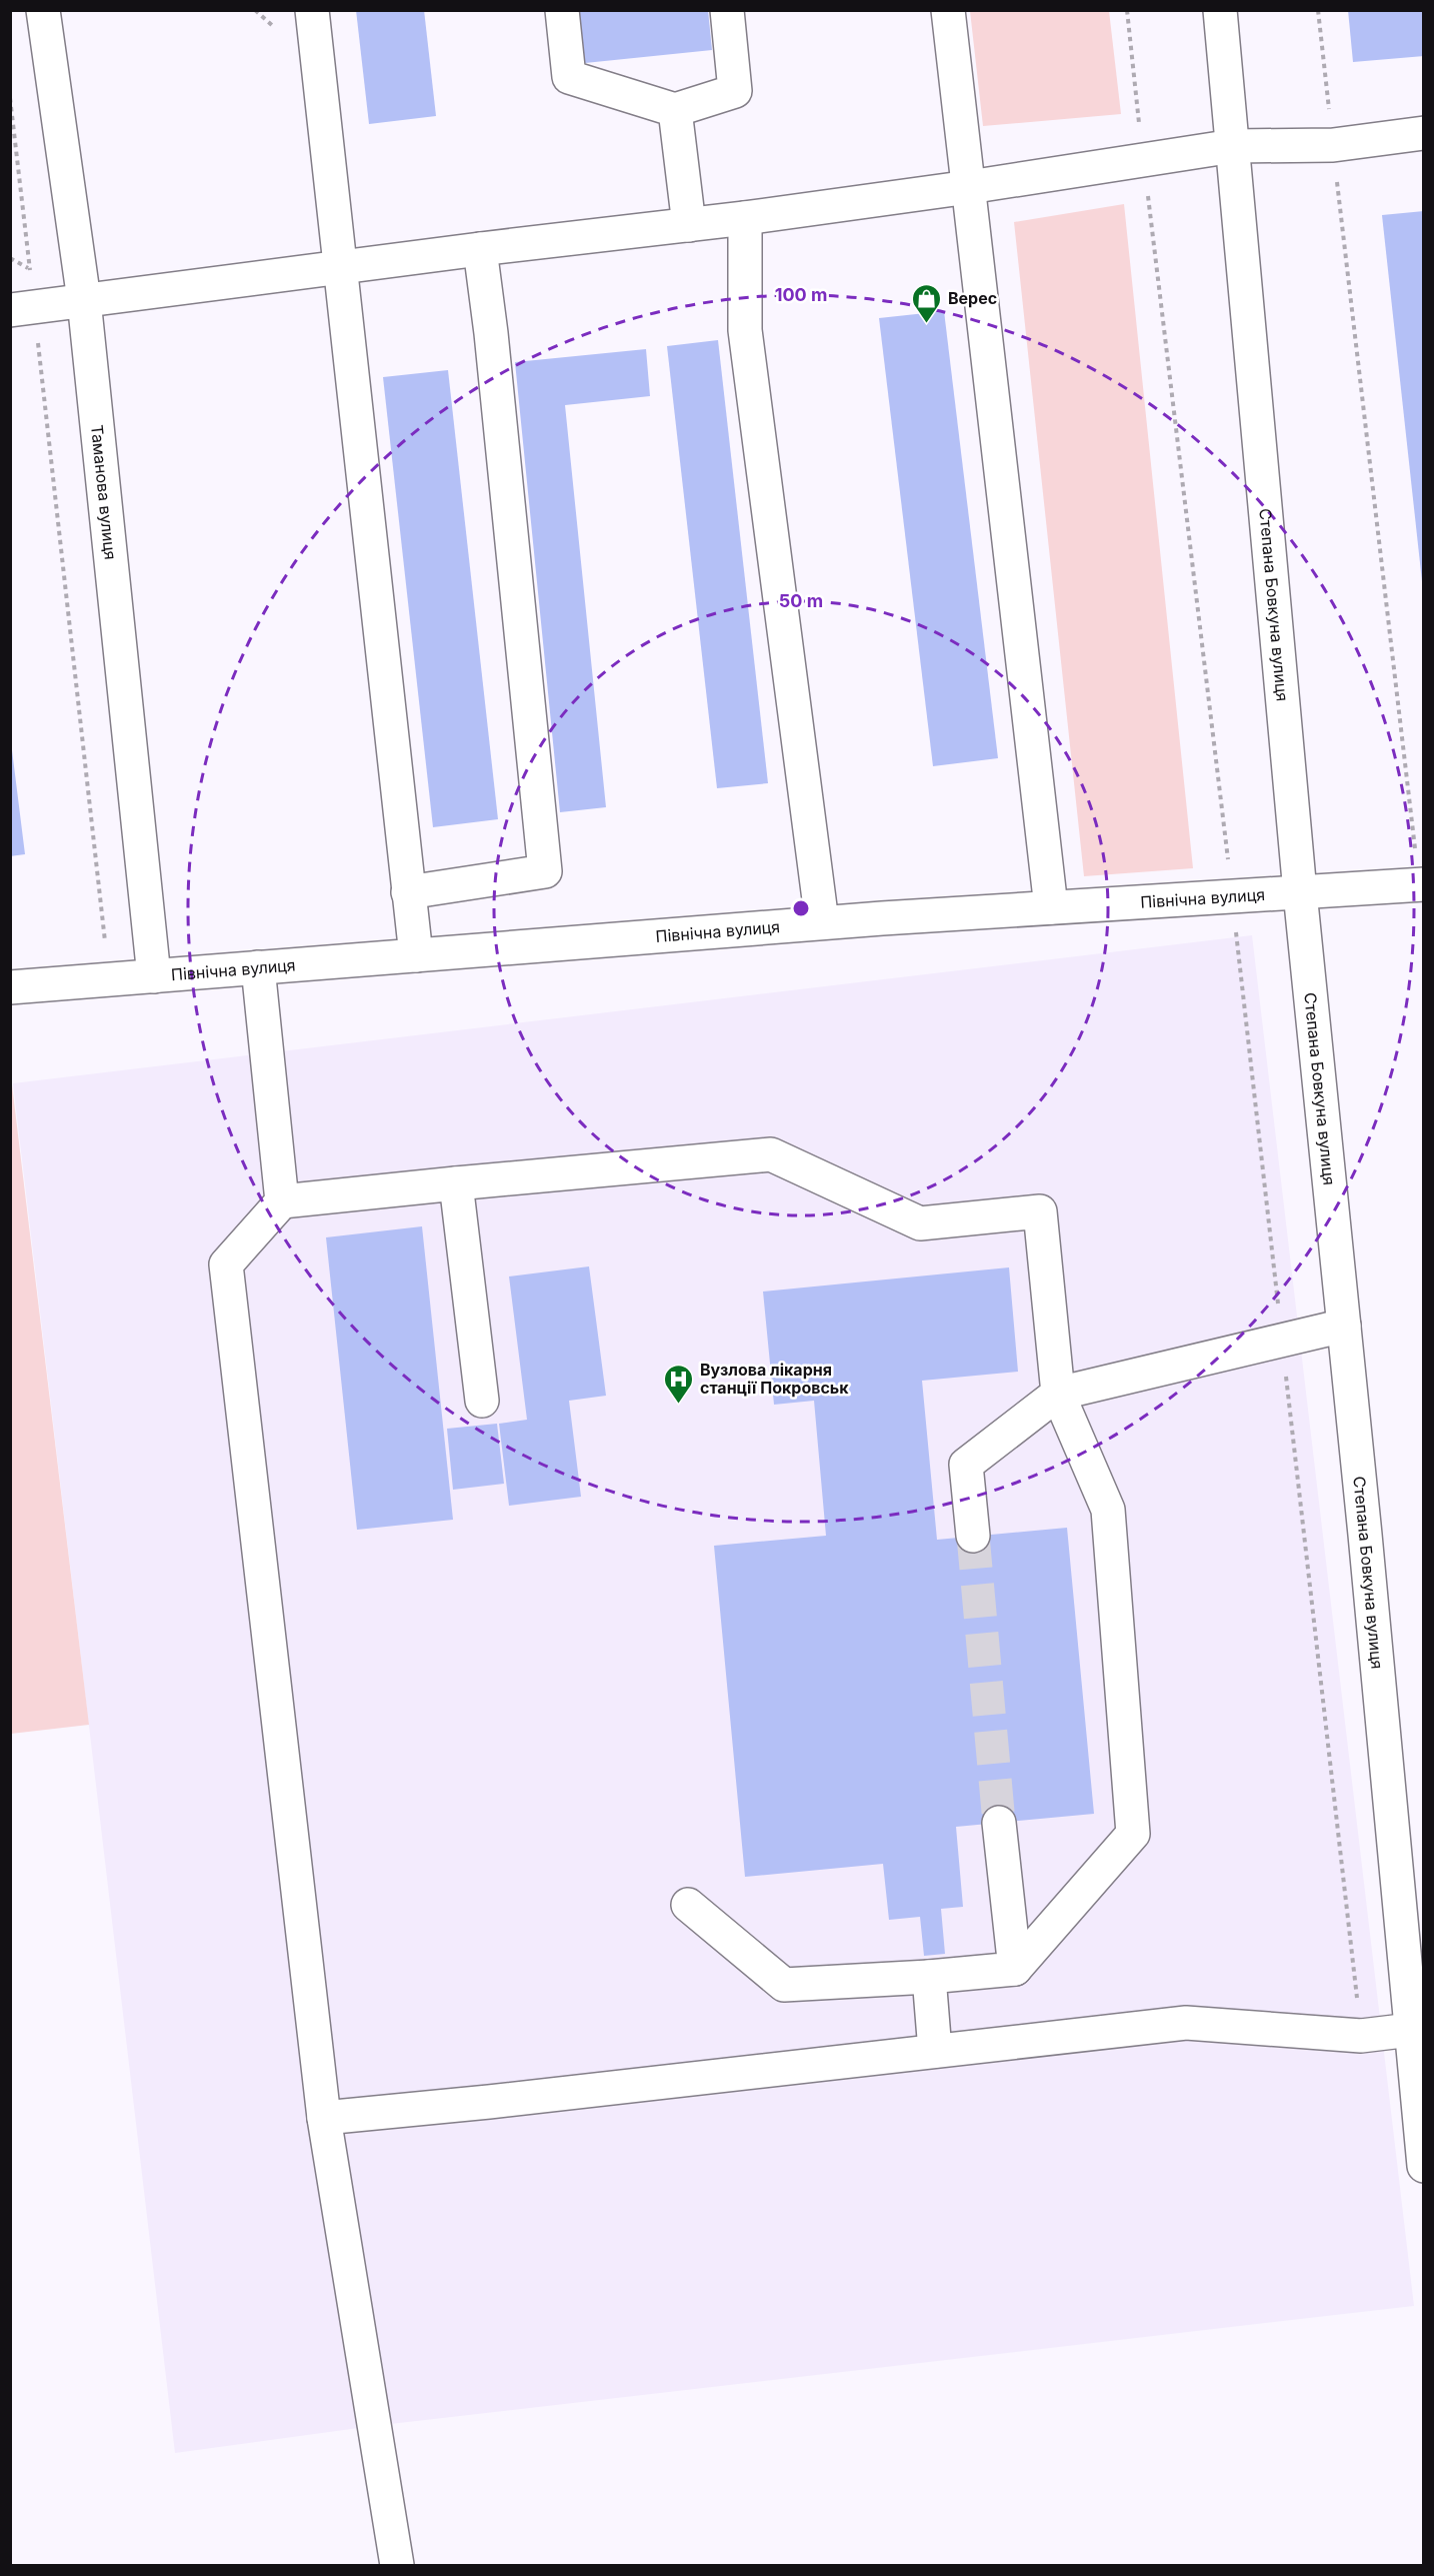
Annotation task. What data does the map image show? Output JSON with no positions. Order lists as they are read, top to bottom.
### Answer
{
  "streets": {
    "street": ["Таманова вулиця", "Степана Бовкуна вулиця", "Північна вулиця"]
  },
  "crossings": [
    ["Таманова вулиця", "Північна вулиця"],
    ["Степана Бовкуна вулиця", "Північна вулиця"]
  ],
  "places": {
    "shop": ["Верес"],
    "hospital": ["Вузлова лікарня станції Покровськ"]
  },
  "rings": ["100 m", "50 m"]
}
